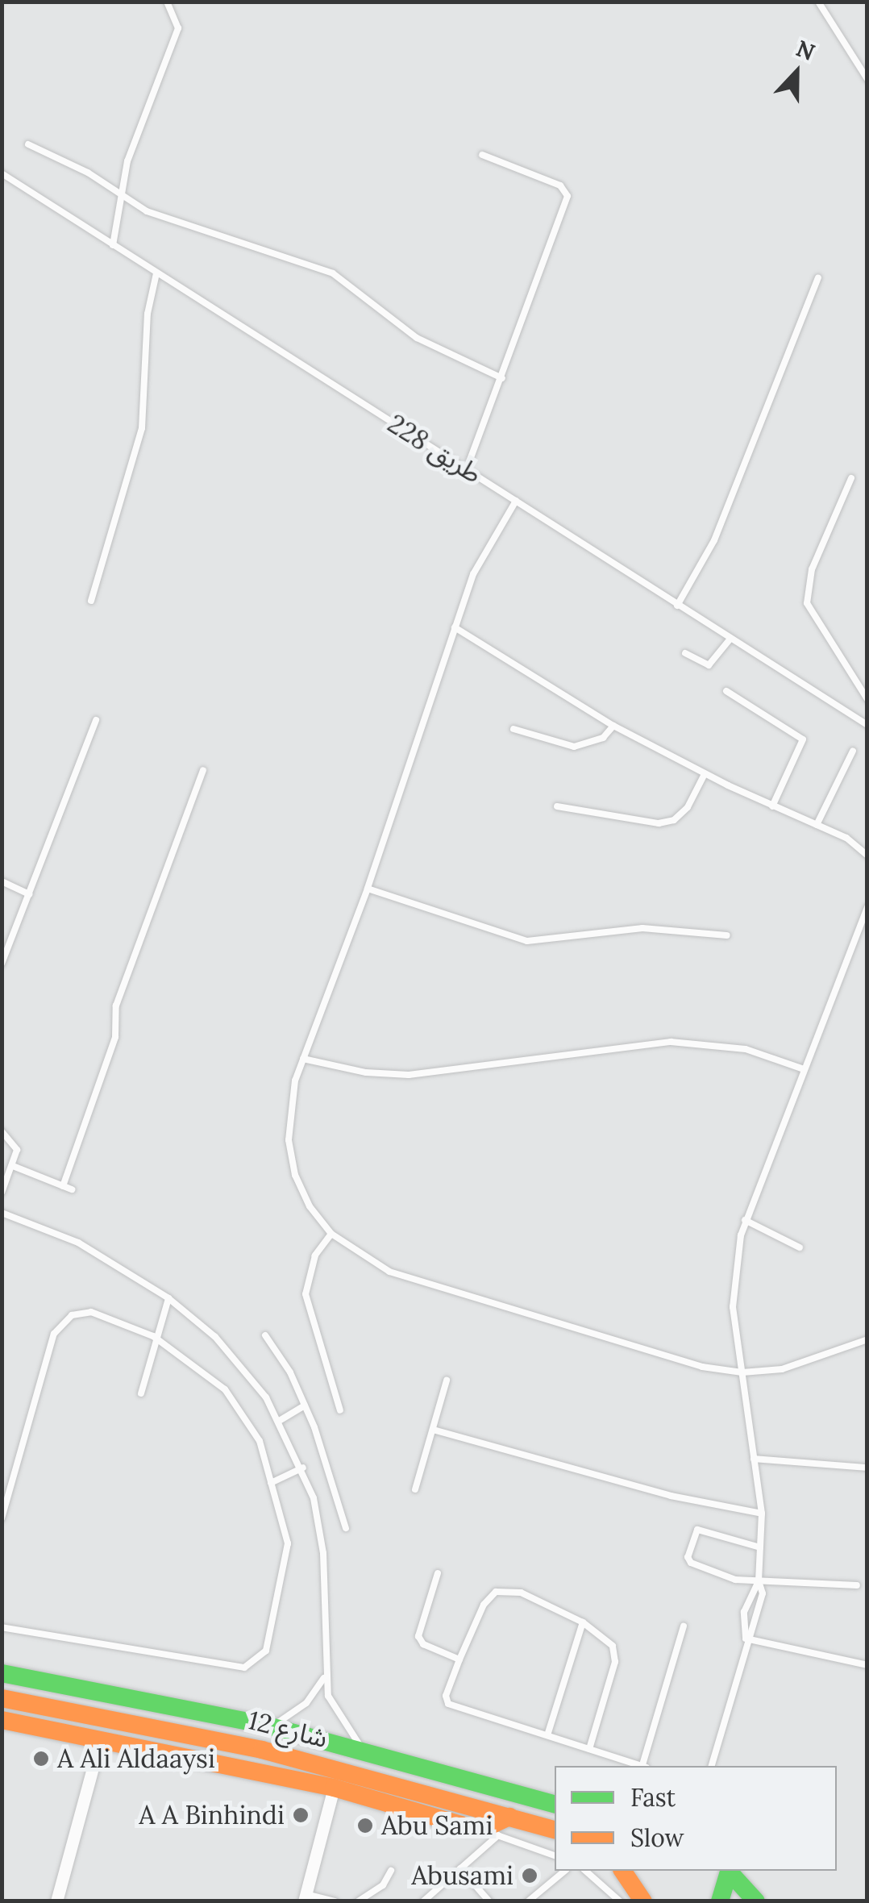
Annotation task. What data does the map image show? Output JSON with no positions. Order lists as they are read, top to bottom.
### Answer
{
  "streets": {
    "street": ["شارع 12"],
    "lane": ["طريق 228"]
  },
  "places": [
    "A Ali Aldaaysi",
    "A A Binhindi",
    "Abu Sami",
    "Abusami"
  ],
  "legend": ["Fast", "Slow"],
  "north": "top"
}
